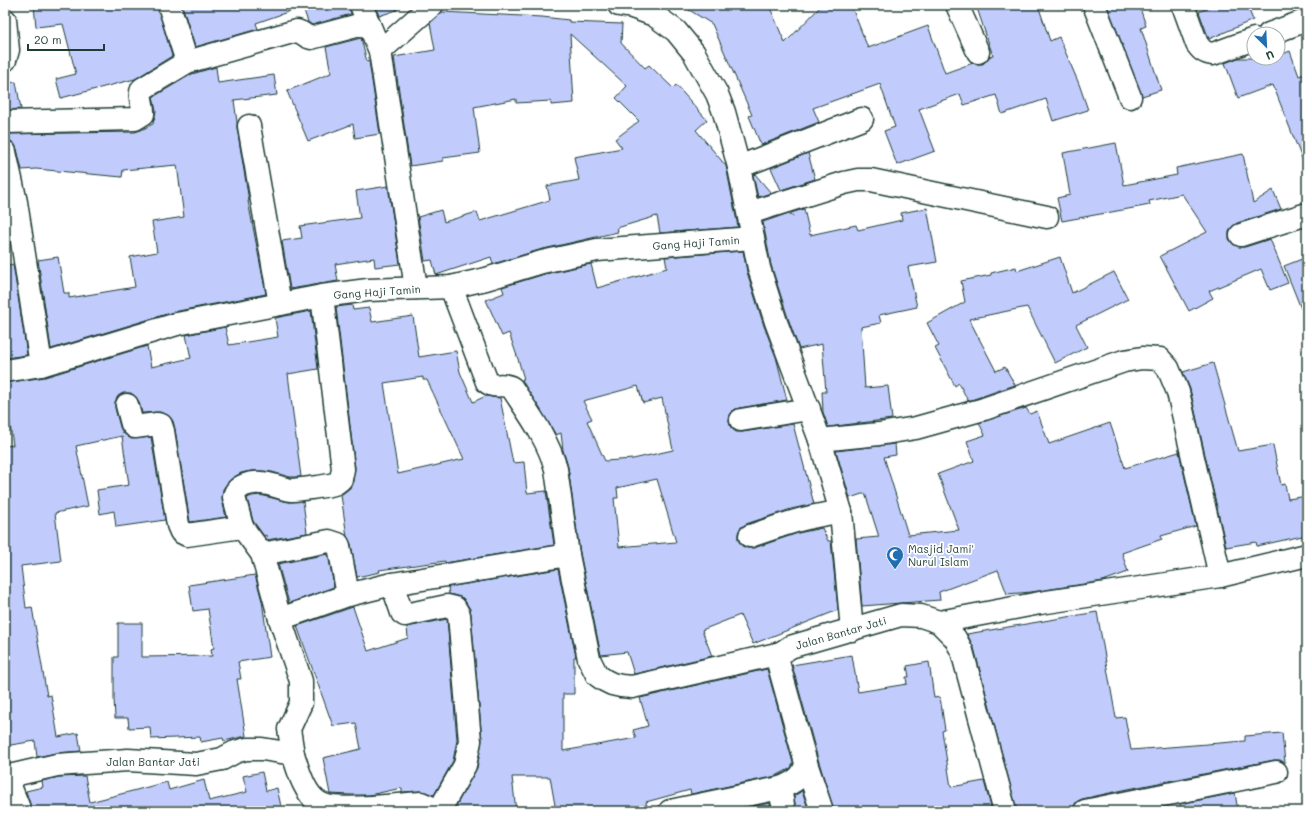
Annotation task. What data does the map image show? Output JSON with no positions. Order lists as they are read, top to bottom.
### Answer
{
  "streets": {
    "street": ["Gang Haji Tamin", "Jalan Bantar Jati"]
  },
  "places": {
    "mosque": ["Masjid Jami' Nurul Islam"]
  },
  "scale_bar": "20 m",
  "north": "bottom right"
}
